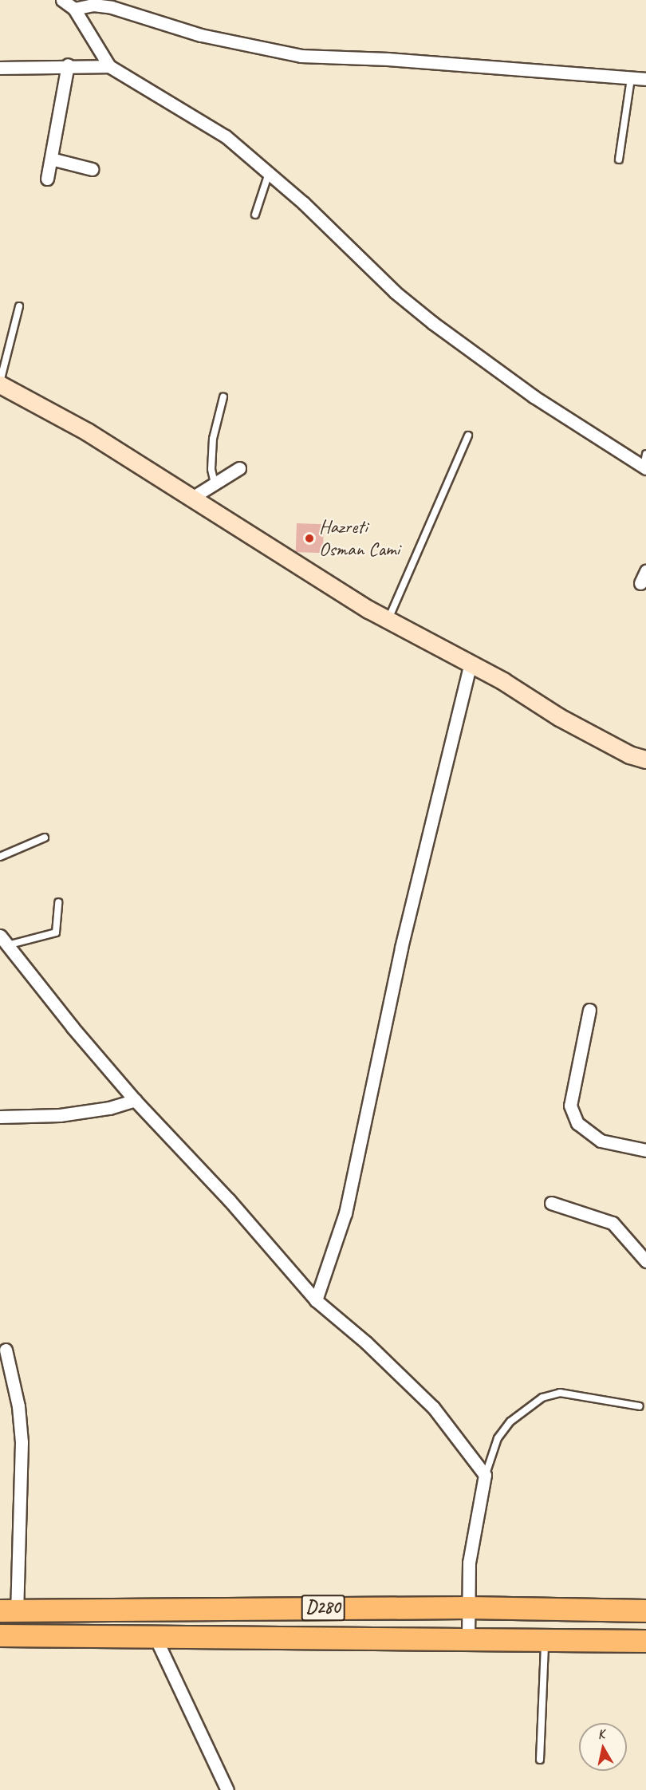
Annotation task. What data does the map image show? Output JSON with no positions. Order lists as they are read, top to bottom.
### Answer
{
  "streets": {
    "highway": ["D280"]
  },
  "places": ["Hazreti Osman Cami"],
  "north": "top"
}
